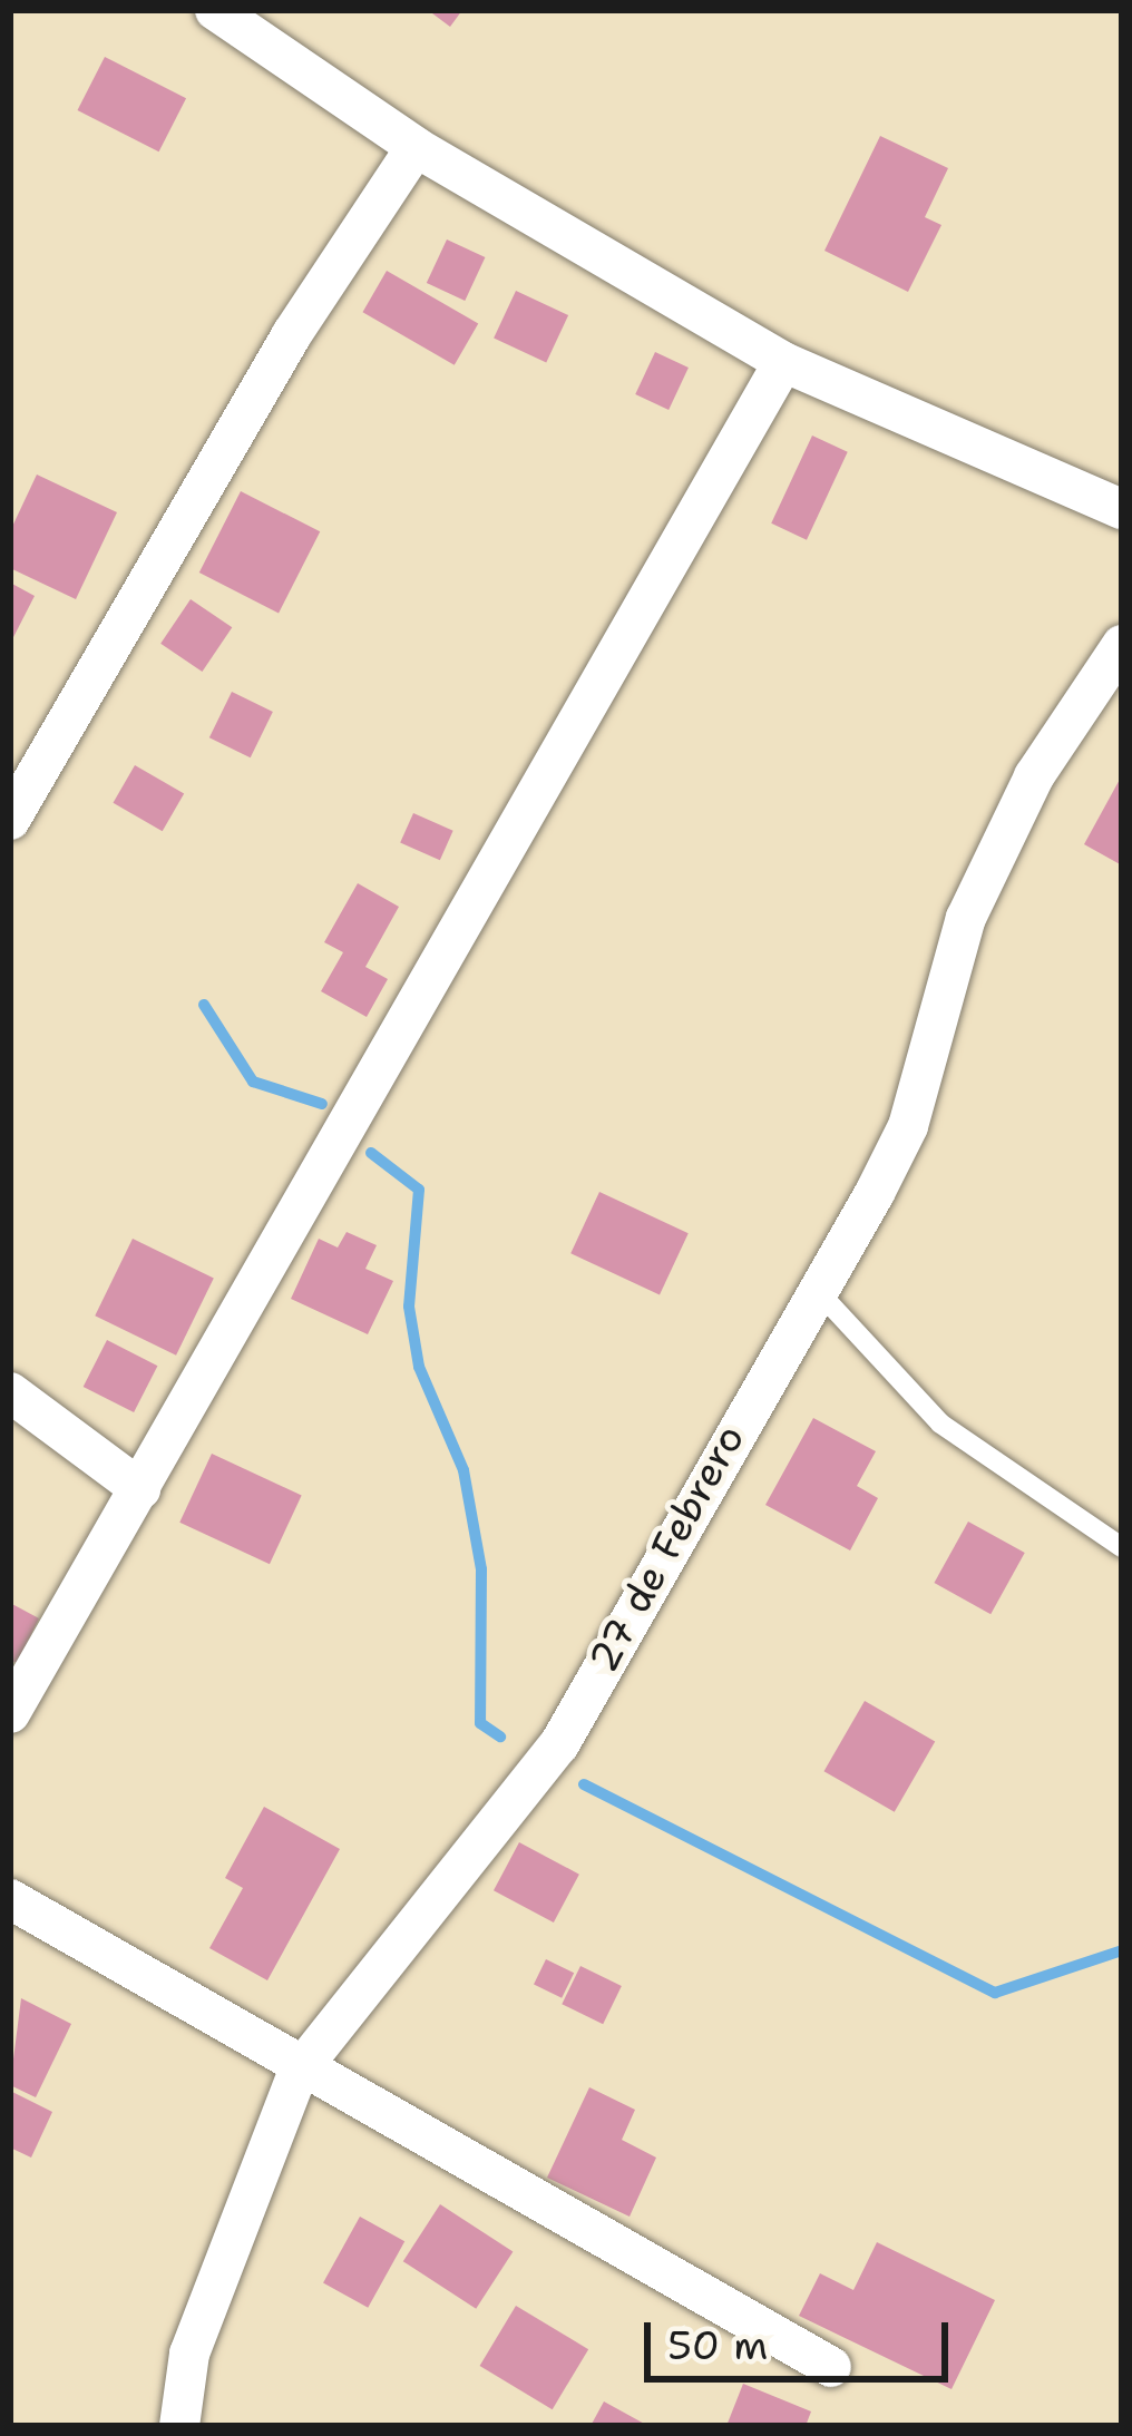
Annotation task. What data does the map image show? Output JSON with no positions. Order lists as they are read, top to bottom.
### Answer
{
  "streets": {
    "street": ["27 de Febrero"]
  },
  "scale_bar": "50 m"
}
